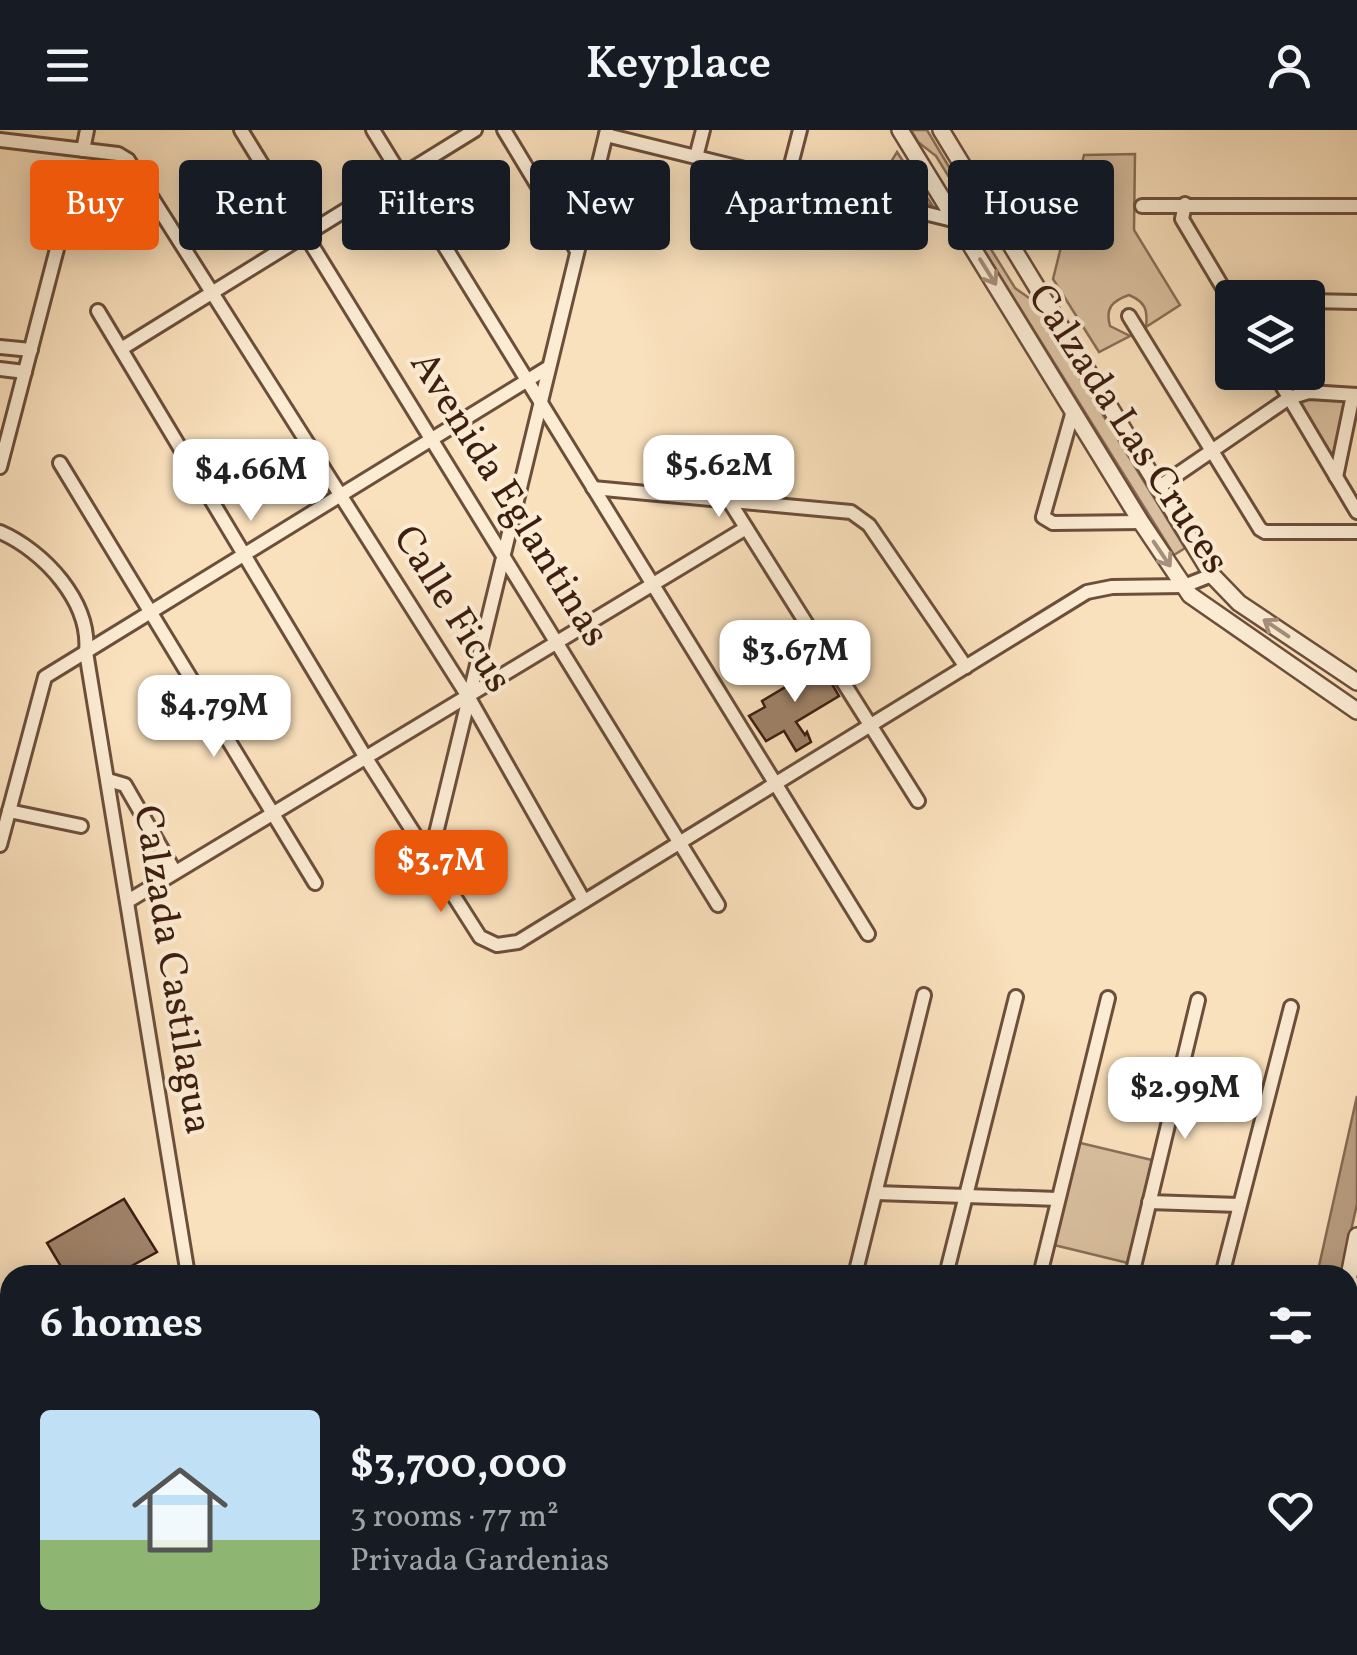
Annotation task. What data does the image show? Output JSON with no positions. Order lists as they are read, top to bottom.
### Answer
{
  "streets": {
    "street": [
      "Calzada Las Cruces",
      "Avenida Eglantinas",
      "Calle Ficus",
      "Calzada Castilagua"
    ]
  },
  "page": {
    "header": "Keyplace",
    "chip": [
      "Buy",
      "Rent",
      "Filters",
      "New",
      "Apartment",
      "House"
    ],
    "price": [
      "$5.62M",
      "$4.66M",
      "$3.67M",
      "$4.79M",
      "$3.7M",
      "$2.99M"
    ],
    "heading": "6 homes",
    "list": [
      {
        "name": "$3,700,000",
        "note": "3 rooms · 77 m² · Privada Gardenias"
      }
    ]
  }
}
